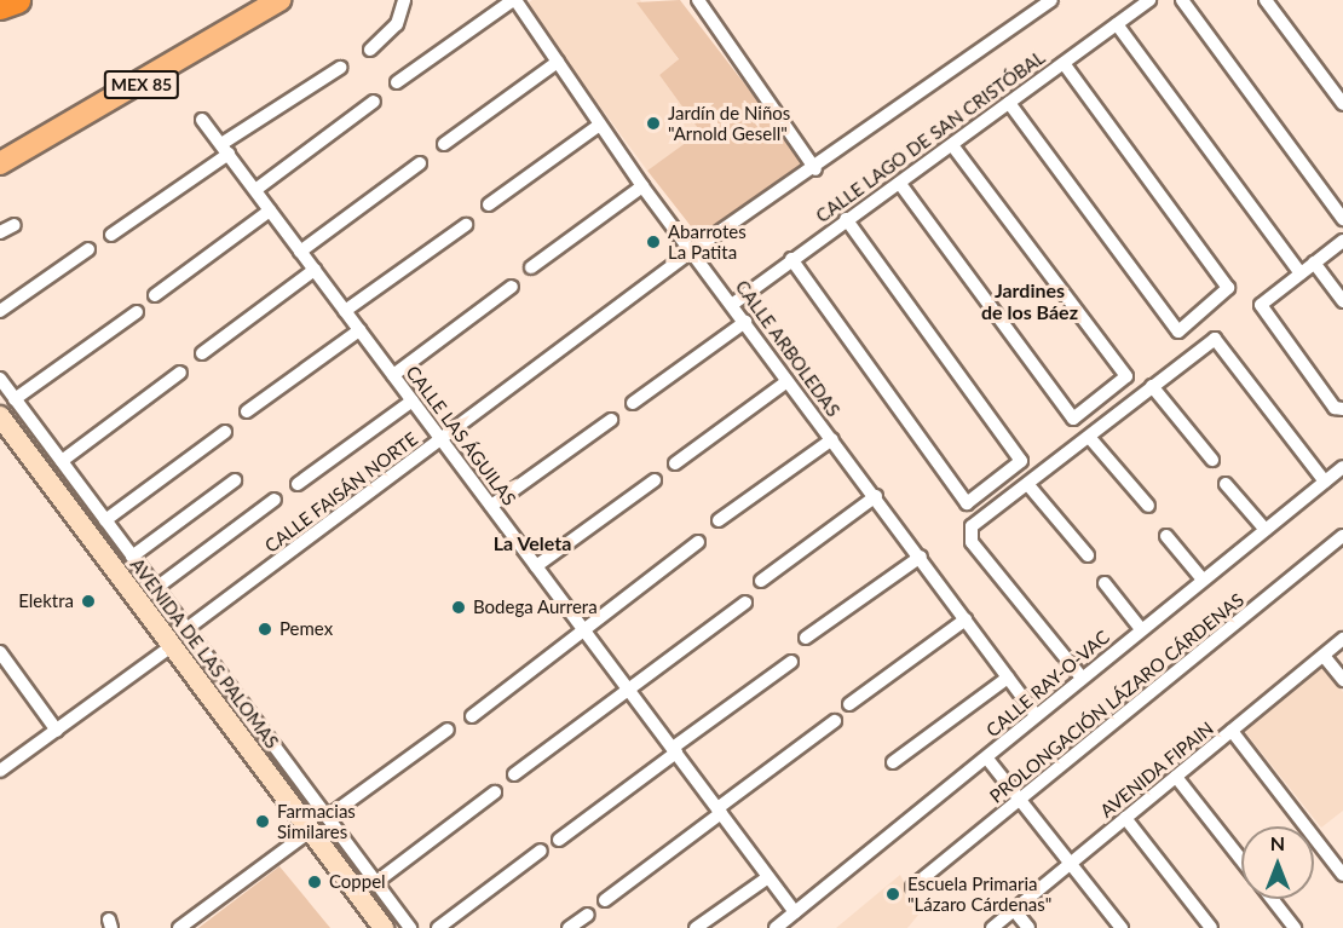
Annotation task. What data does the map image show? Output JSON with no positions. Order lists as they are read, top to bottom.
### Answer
{
  "streets": {
    "main road": ["MEX 85", "AVENIDA DE LAS PALOMAS"],
    "street": [
      "CALLE LAGO DE SAN CRISTÓBAL",
      "CALLE ARBOLEDAS",
      "CALLE LAS ÁGUILAS",
      "CALLE FAISÁN NORTE",
      "CALLE RAY-O-VAC",
      "PROLONGACIÓN LÁZARO CÁRDENAS",
      "AVENIDA FIPAIN"
    ]
  },
  "crossings": [
    ["CALLE LAGO DE SAN CRISTÓBAL", "CALLE ARBOLEDAS"],
    ["CALLE ARBOLEDAS", "CALLE FAISÁN NORTE"],
    ["CALLE ARBOLEDAS", "CALLE RAY-O-VAC"],
    ["CALLE LAS ÁGUILAS", "CALLE FAISÁN NORTE"],
    ["CALLE LAS ÁGUILAS", "CALLE RAY-O-VAC"],
    ["CALLE FAISÁN NORTE", "AVENIDA DE LAS PALOMAS"]
  ],
  "districts": ["Jardines de los Báez", "La Veleta"],
  "places": [
    "Jardín de Niños \"Arnold Gesell\"",
    "Abarrotes La Patita",
    "Elektra",
    "Bodega Aurrera",
    "Pemex",
    "Farmacias Similares",
    "Coppel",
    "Escuela Primaria \"Lázaro Cárdenas\""
  ],
  "north": "top"
}
